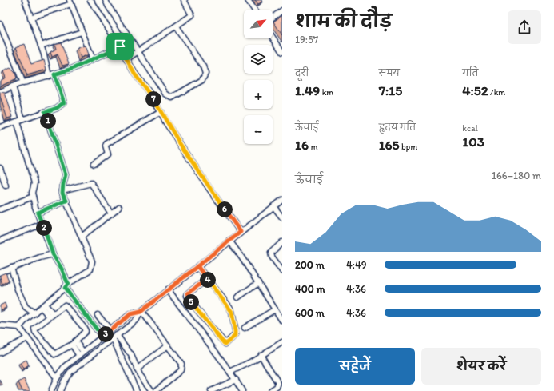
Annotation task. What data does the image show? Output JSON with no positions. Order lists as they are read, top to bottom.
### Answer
{
  "north": "top right",
  "page": {
    "heading": ["शाम की दौड़", "19:57"],
    "map_buttons": ["+", "−"],
    "stats": [
      ["दूरी", "1.49 km"],
      ["समय", "7:15"],
      ["गति", "4:52 /km"],
      ["ऊँचाई", "16 m"],
      ["हृदय गति", "165 bpm"],
      ["kcal", "103"]
    ],
    "pins": [
      "7",
      "1",
      "6",
      "2",
      "4",
      "5",
      "3"
    ],
    "chart": ["ऊँचाई", "166–180 m"],
    "list": [
      {
        "name": "200 m",
        "note": "4:49"
      },
      {
        "name": "400 m",
        "note": "4:36"
      },
      {
        "name": "600 m",
        "note": "4:36"
      }
    ],
    "buttons": ["सहेजें", "शेयर करें"]
  }
}
